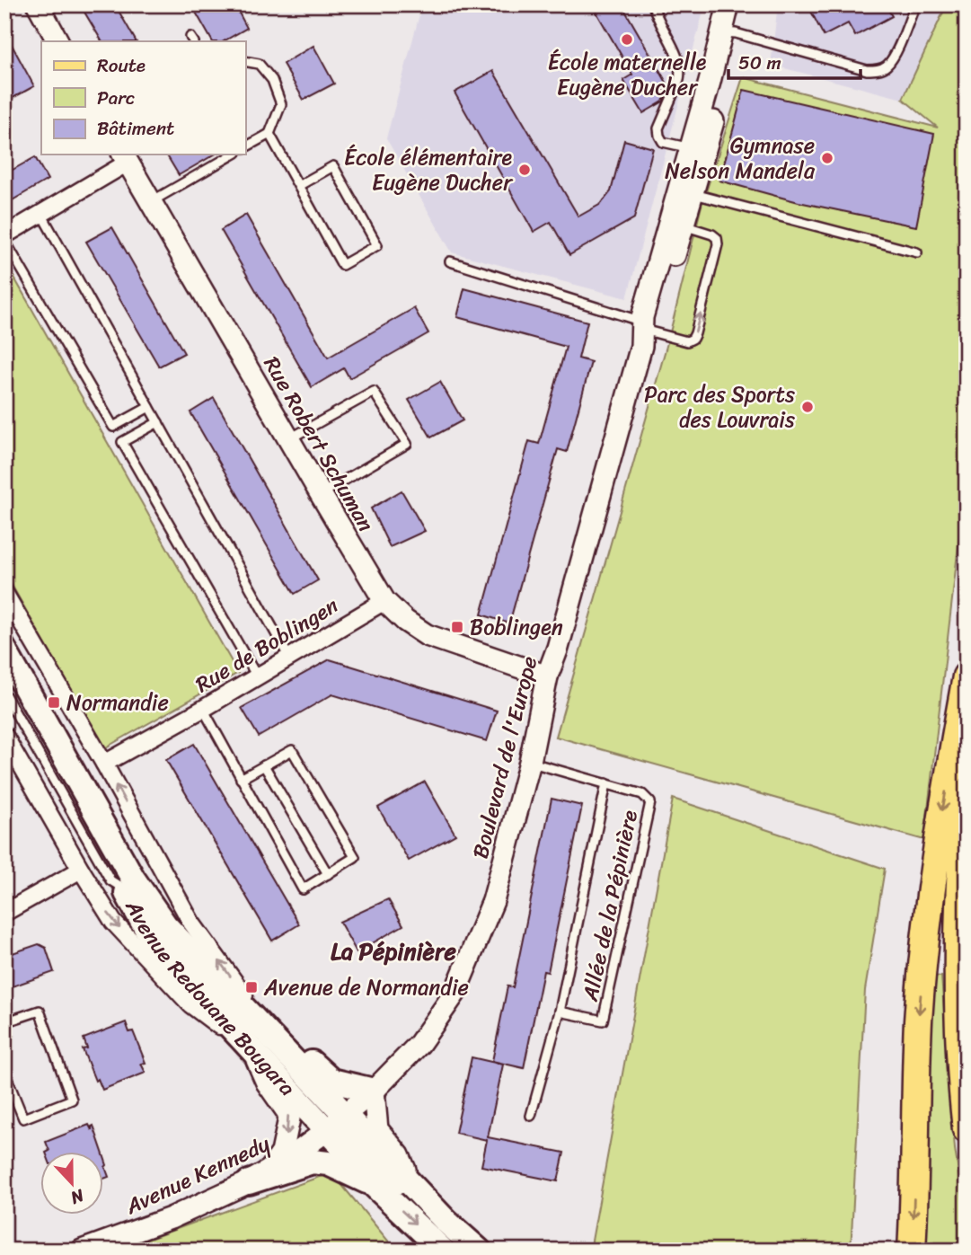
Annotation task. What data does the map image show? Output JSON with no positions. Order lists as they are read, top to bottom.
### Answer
{
  "streets": {
    "main road": ["Avenue Redouane Bougara"],
    "street": [
      "Rue Robert Schuman",
      "Rue de Boblingen",
      "Boulevard de l'Europe",
      "Avenue Kennedy"
    ],
    "lane": ["Allée de la Pépinière"]
  },
  "crossings": [
    ["Rue Robert Schuman", "Rue de Boblingen"],
    ["Rue Robert Schuman", "Boulevard de l'Europe"],
    ["Rue de Boblingen", "Avenue Redouane Bougara"],
    ["Boulevard de l'Europe", "Allée de la Pépinière"],
    ["Boulevard de l'Europe", "Avenue Redouane Bougara"],
    ["Boulevard de l'Europe", "Avenue Kennedy"],
    ["Avenue Redouane Bougara", "Avenue Kennedy"]
  ],
  "districts": ["La Pépinière"],
  "places": {
    "other": [
      "École maternelle Eugène Ducher",
      "Gymnase Nelson Mandela",
      "École élémentaire Eugène Ducher",
      "Parc des Sports des Louvrais"
    ],
    "transit": ["Boblingen", "Normandie", "Avenue de Normandie"]
  },
  "legend": ["Route", "Parc", "Bâtiment"],
  "scale_bar": "50 m",
  "north": "bottom"
}
